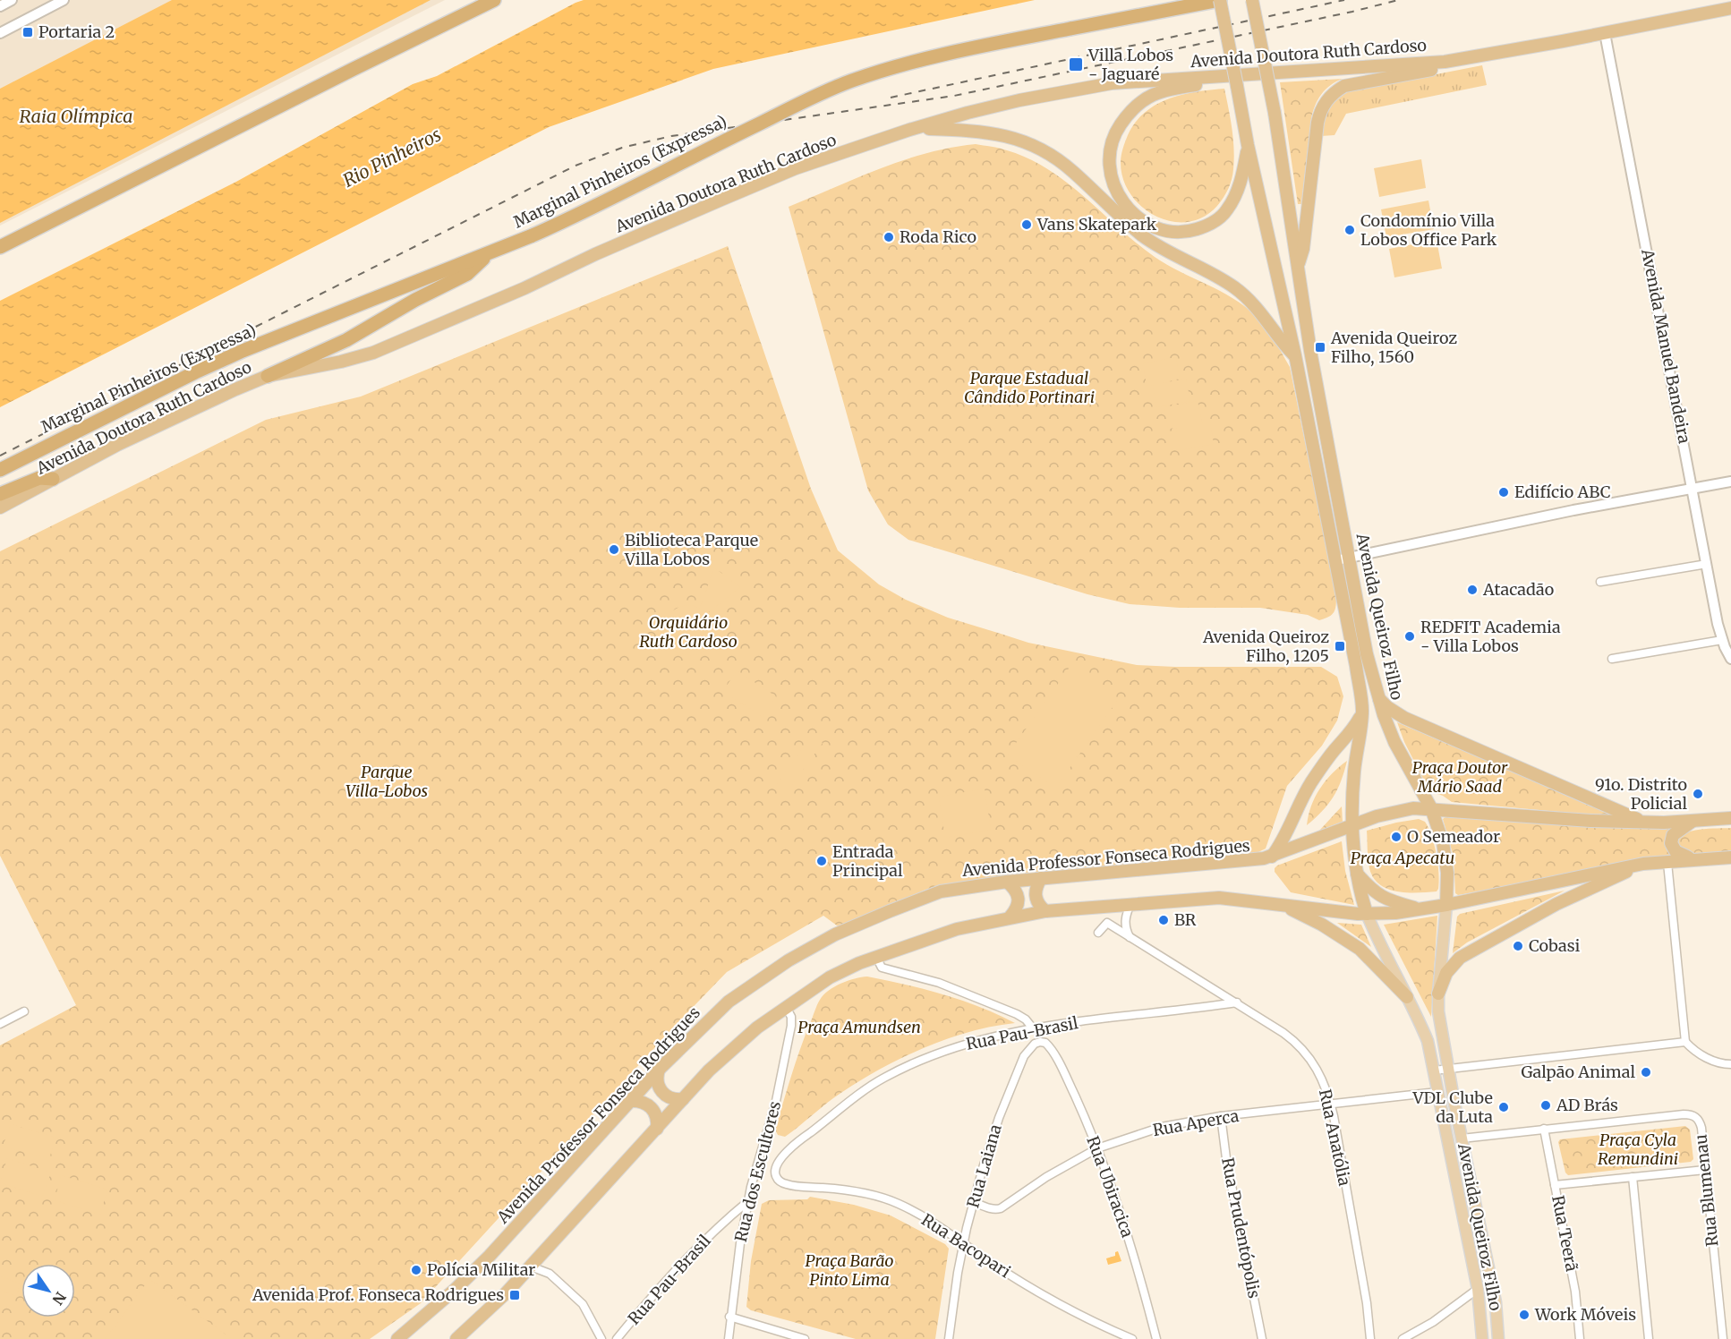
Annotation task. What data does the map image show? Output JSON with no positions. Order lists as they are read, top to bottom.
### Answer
{
  "streets": {
    "highway": [
      "Avenida Doutora Ruth Cardoso",
      "Marginal Pinheiros (Expressa)",
      "Avenida Queiroz Filho",
      "Avenida Professor Fonseca Rodrigues"
    ],
    "street": [
      "Avenida Manuel Bandeira",
      "Rua Pau-Brasil",
      "Rua Aperca",
      "Rua Anatólia",
      "Rua Laiana",
      "Rua dos Escultores",
      "Rua Ubiracica",
      "Rua Blumenau",
      "Rua Prudentópolis",
      "Rua Teerã",
      "Rua Bacopari"
    ]
  },
  "crossings": [
    ["Avenida Doutora Ruth Cardoso", "Avenida Manuel Bandeira"],
    ["Marginal Pinheiros (Expressa)", "Avenida Queiroz Filho"],
    ["Avenida Queiroz Filho", "Avenida Professor Fonseca Rodrigues"],
    ["Avenida Queiroz Filho", "Rua Aperca"],
    ["Avenida Queiroz Filho", "Rua Blumenau"],
    ["Rua Pau-Brasil", "Rua Anatólia"],
    ["Rua Pau-Brasil", "Rua dos Escultores"],
    ["Rua Pau-Brasil", "Rua Bacopari"],
    ["Rua Aperca", "Rua Anatólia"],
    ["Rua Aperca", "Rua Laiana"],
    ["Rua Aperca", "Rua Ubiracica"],
    ["Rua Aperca", "Rua Prudentópolis"],
    ["Rua Laiana", "Rua Ubiracica"],
    ["Rua Laiana", "Rua Bacopari"],
    ["Rua Blumenau", "Rua Teerã"]
  ],
  "water": ["Raia Olímpica", "Rio Pinheiros"],
  "parks": [
    "Parque Estadual Cândido Portinari",
    "Orquidário Ruth Cardoso",
    "Praça Doutor Mário Saad",
    "Parque Villa-Lobos",
    "Praça Apecatu",
    "Praça Amundsen",
    "Praça Cyla Remundini",
    "Praça Barão Pinto Lima"
  ],
  "places": {
    "transit": [
      "Portaria 2",
      "Villa Lobos - Jaguaré",
      "Avenida Queiroz Filho, 1560",
      "Avenida Queiroz Filho, 1205",
      "Avenida Prof. Fonseca Rodrigues"
    ],
    "other": [
      "Vans Skatepark",
      "Condomínio Villa Lobos Office Park",
      "Roda Rico",
      "Edifício ABC",
      "Biblioteca Parque Villa Lobos",
      "Atacadão",
      "REDFIT Academia - Villa Lobos",
      "91o. Distrito Policial",
      "O Semeador",
      "Entrada Principal",
      "BR",
      "Cobasi",
      "Galpão Animal",
      "AD Brás",
      "VDL Clube da Luta",
      "Polícia Militar",
      "Work Móveis"
    ]
  },
  "north": "bottom right"
}
